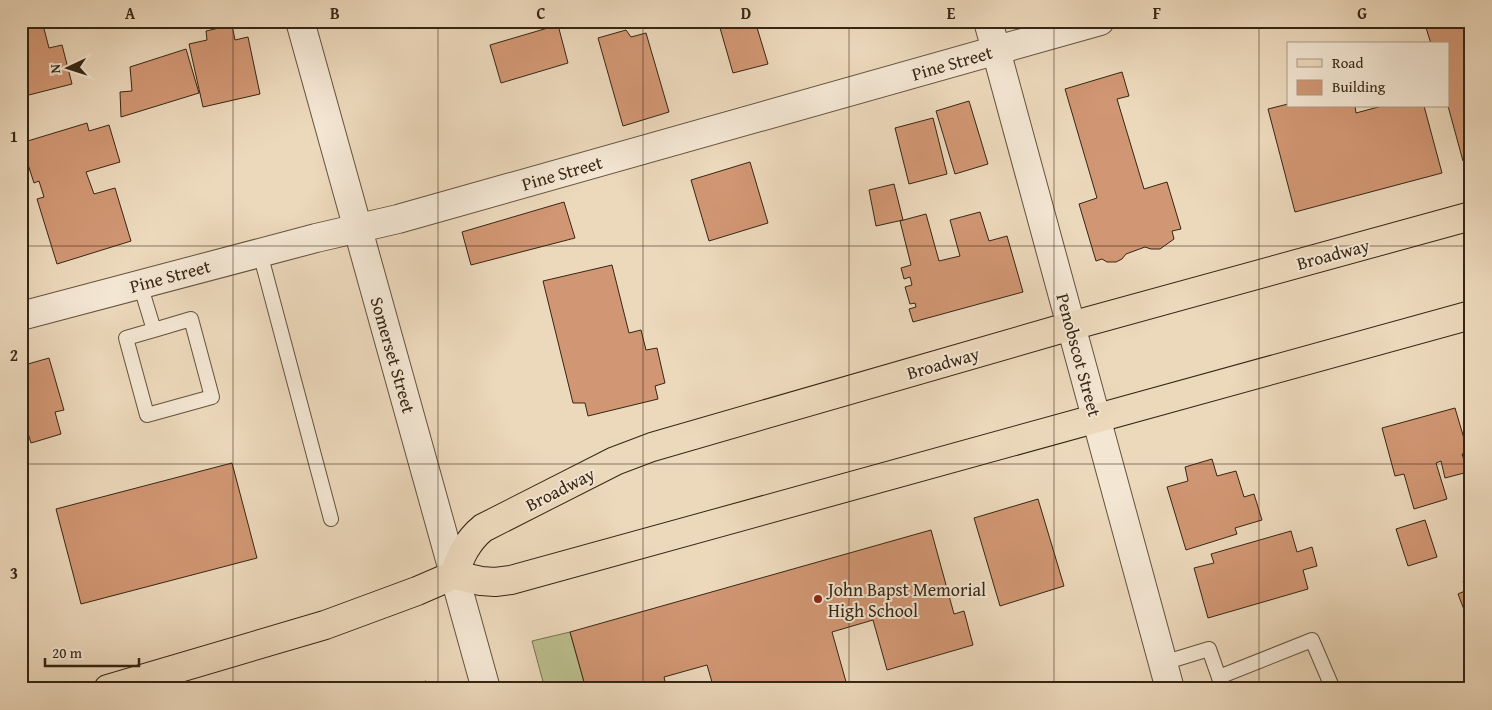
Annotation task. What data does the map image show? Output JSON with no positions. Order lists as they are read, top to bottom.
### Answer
{
  "streets": {
    "main road": ["Broadway"],
    "street": ["Pine Street", "Somerset Street", "Penobscot Street"]
  },
  "crossings": [
    ["Pine Street", "Somerset Street"],
    ["Pine Street", "Penobscot Street"],
    ["Broadway", "Somerset Street"],
    ["Broadway", "Penobscot Street"]
  ],
  "places": ["John Bapst Memorial High School"],
  "legend": ["Road", "Building"],
  "scale_bar": "20 m",
  "north": "left",
  "grid": {
    "columns": [
      "A",
      "B",
      "C",
      "D",
      "E",
      "F",
      "G"
    ],
    "rows": ["1", "2", "3"]
  }
}
